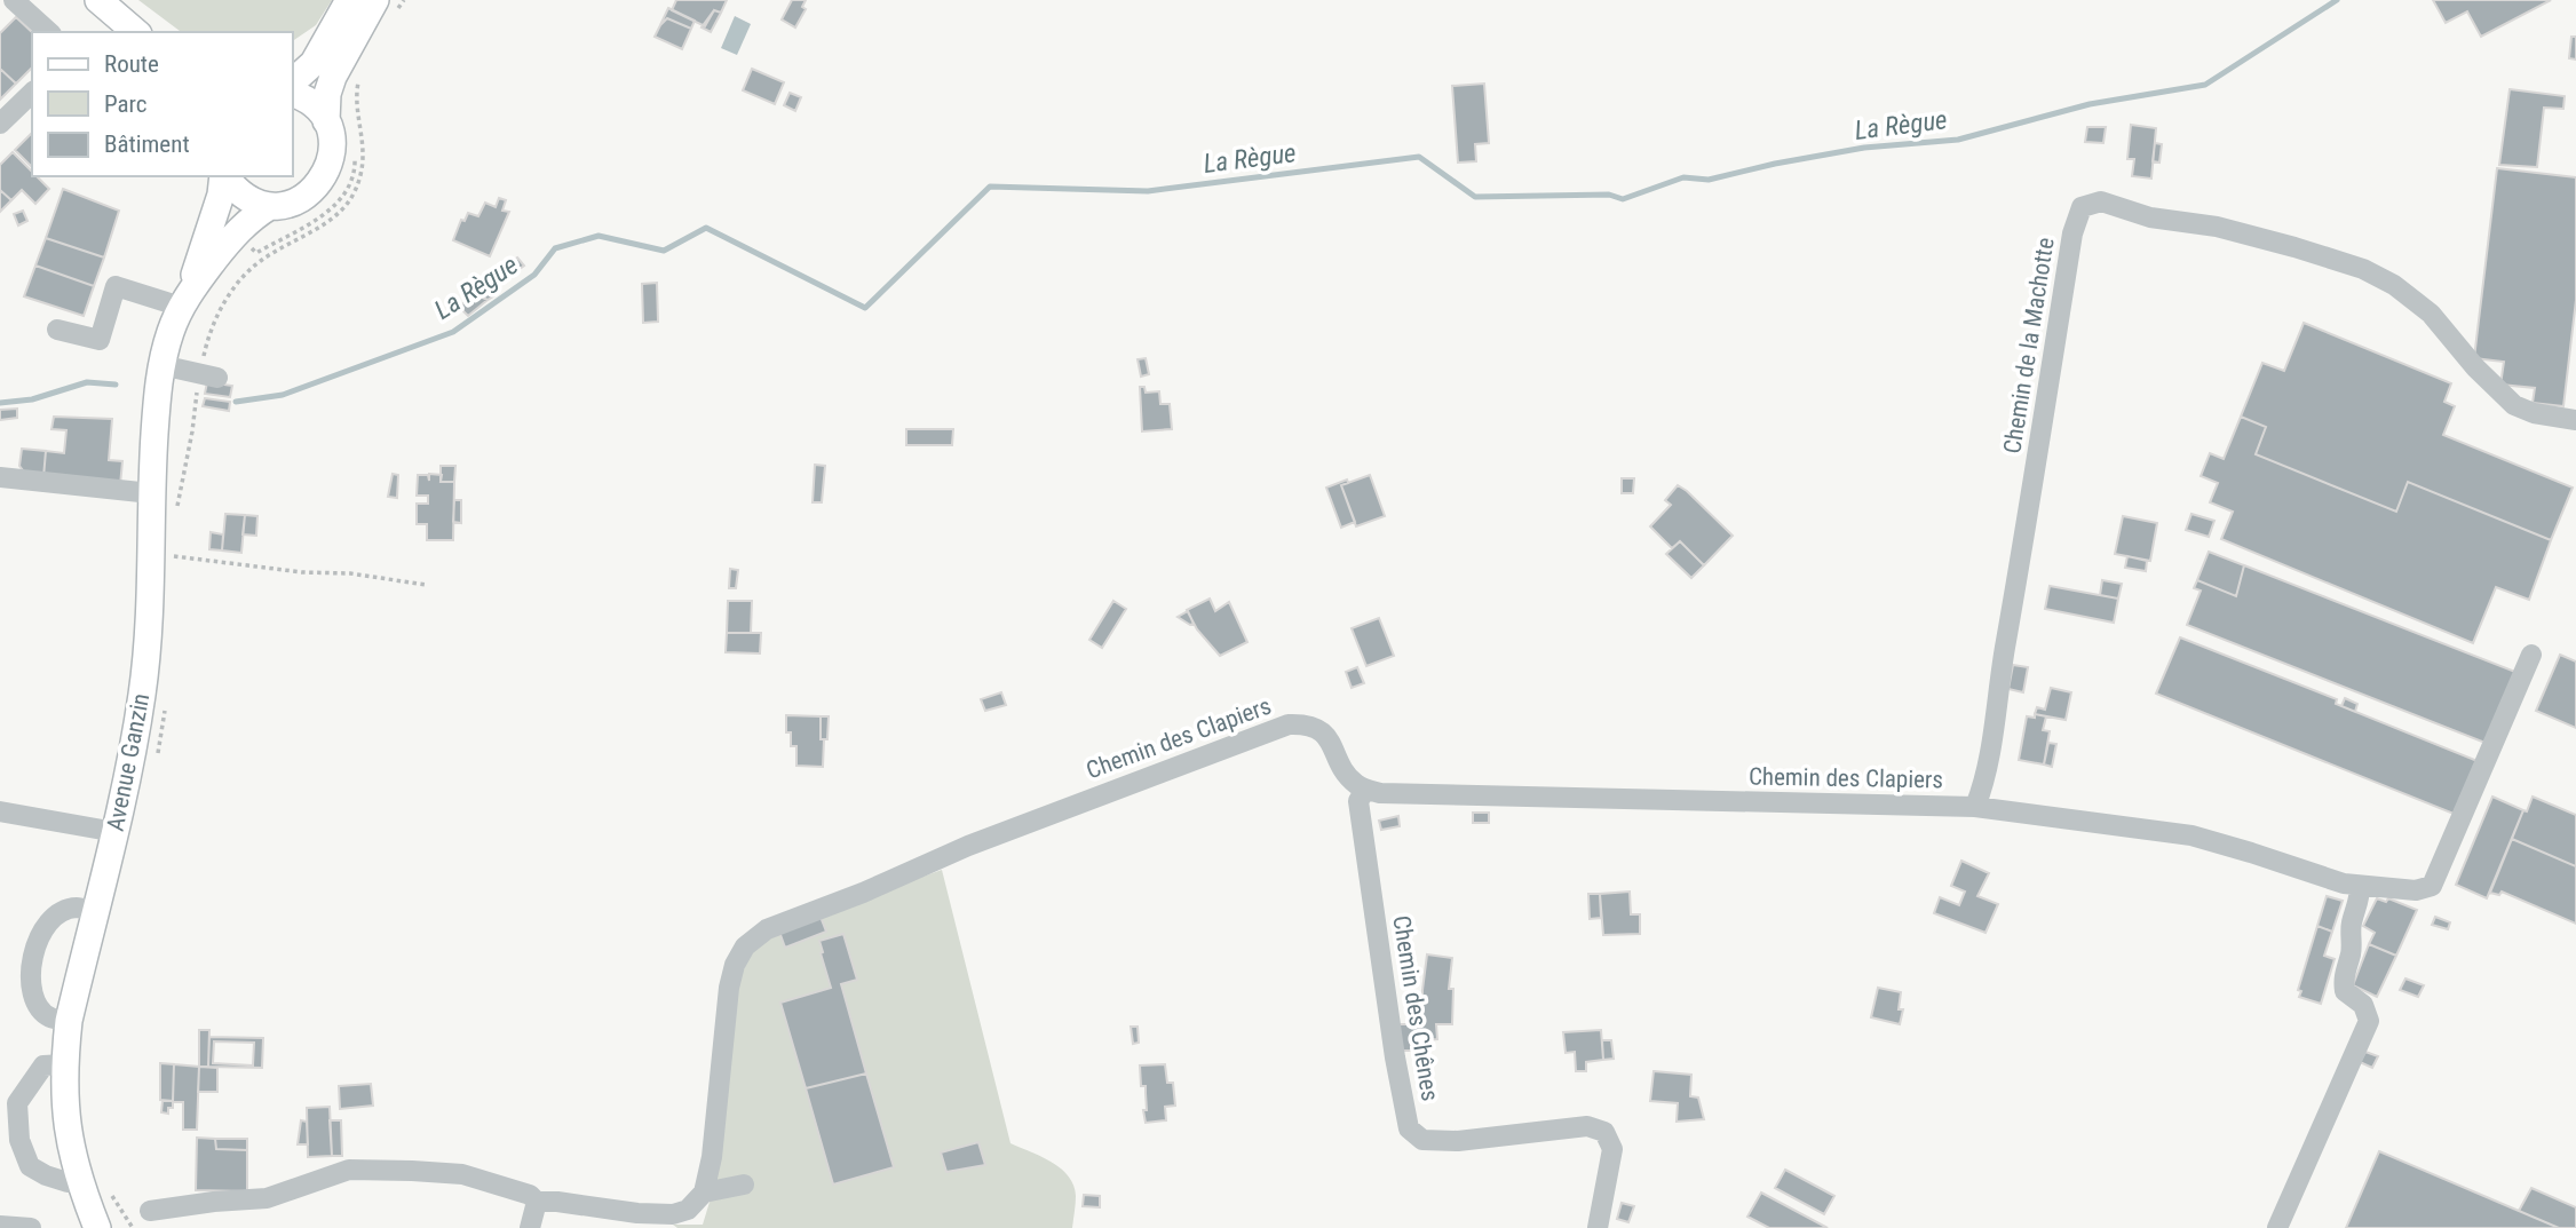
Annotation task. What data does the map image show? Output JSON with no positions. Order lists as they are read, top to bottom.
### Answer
{
  "streets": {
    "main road": ["Avenue Ganzin"],
    "street": ["Chemin de la Machotte", "Chemin des Clapiers", "Chemin des Chênes"]
  },
  "crossings": [
    ["Chemin de la Machotte", "Chemin des Clapiers"],
    ["Chemin des Clapiers", "Chemin des Chênes"]
  ],
  "water": ["La Règue"],
  "legend": ["Route", "Parc", "Bâtiment"]
}
